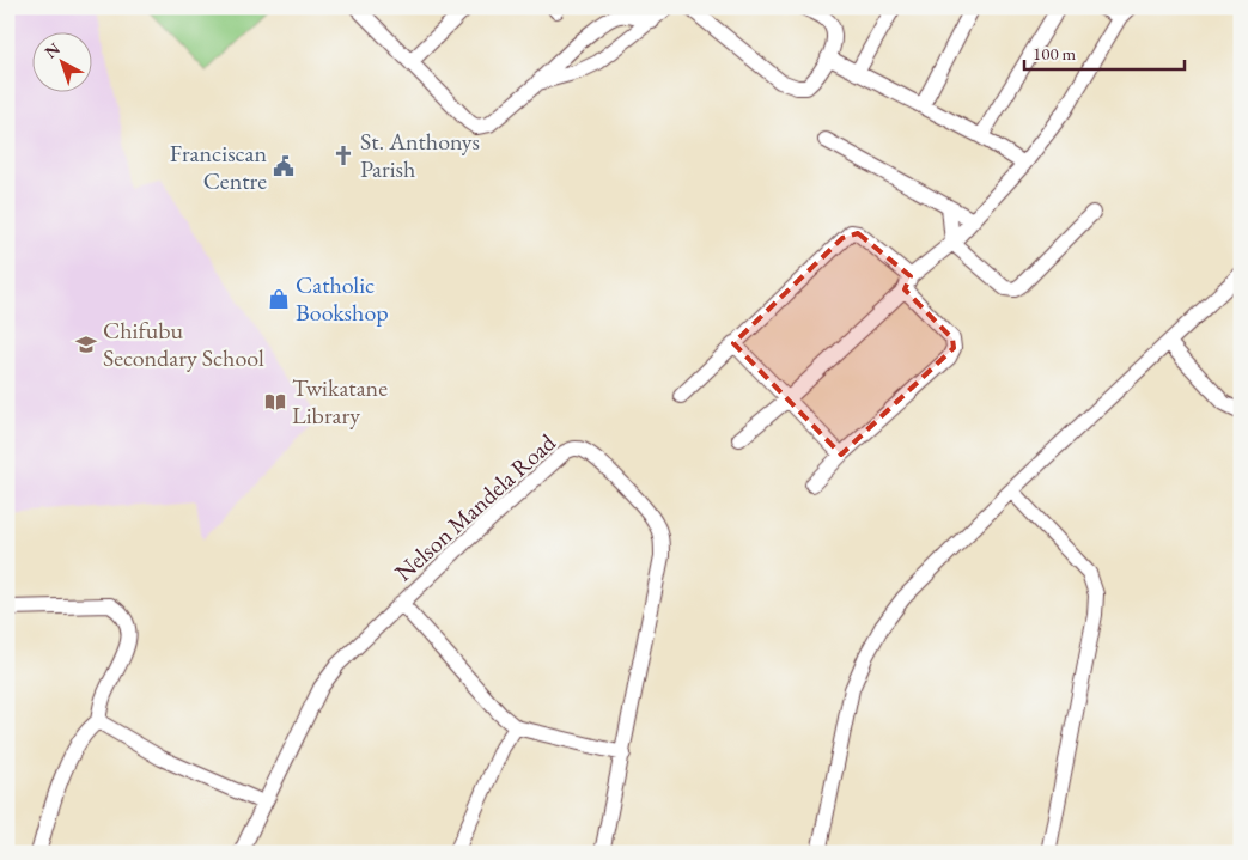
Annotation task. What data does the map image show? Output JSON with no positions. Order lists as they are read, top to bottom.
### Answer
{
  "streets": {
    "street": ["Nelson Mandela Road"]
  },
  "places": {
    "church": ["St. Anthonys Parish"],
    "public building": ["Franciscan Centre"],
    "shop": ["Catholic Bookshop"],
    "school or university": ["Chifubu Secondary School"],
    "library": ["Twikatane Library"]
  },
  "scale_bar": "100 m",
  "north": "top left"
}
